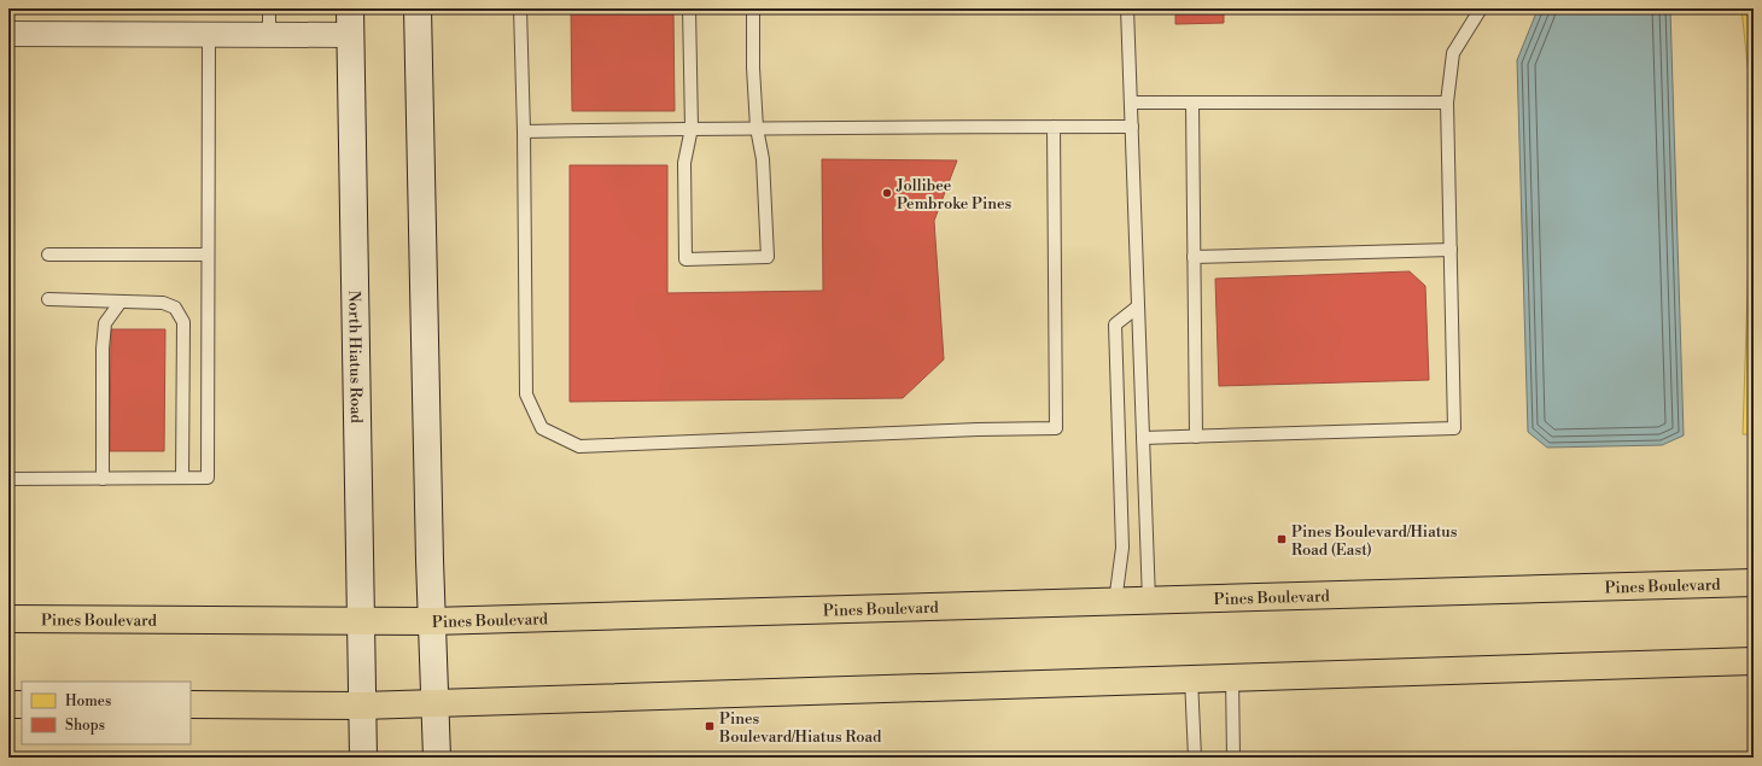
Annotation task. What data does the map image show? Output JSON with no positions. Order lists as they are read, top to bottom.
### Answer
{
  "streets": {
    "highway": ["Pines Boulevard"],
    "main road": ["North Hiatus Road"]
  },
  "crossings": [
    ["North Hiatus Road", "Pines Boulevard"]
  ],
  "places": {
    "other": ["Jollibee Pembroke Pines"],
    "transit": ["Pines Boulevard/Hiatus Road (East)", "Pines Boulevard/Hiatus Road"]
  },
  "legend": ["Homes", "Shops"]
}
